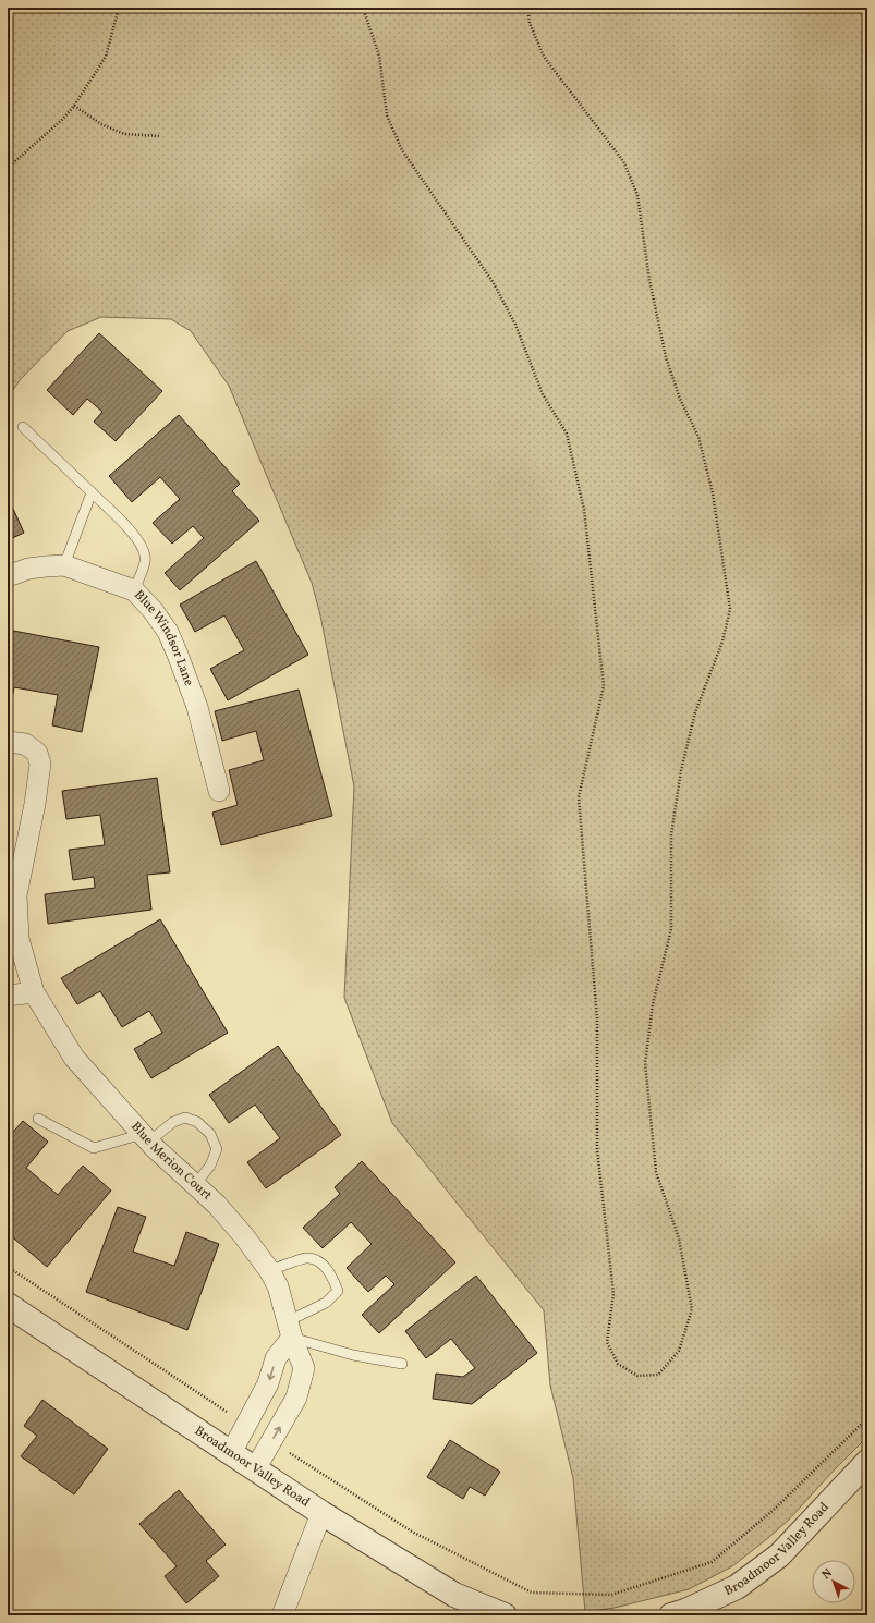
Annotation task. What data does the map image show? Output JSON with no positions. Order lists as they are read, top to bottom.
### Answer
{
  "streets": {
    "street": ["Blue Windsor Lane", "Blue Merion Court", "Broadmoor Valley Road"]
  },
  "crossings": [
    ["Blue Merion Court", "Broadmoor Valley Road"]
  ],
  "north": "top left"
}
